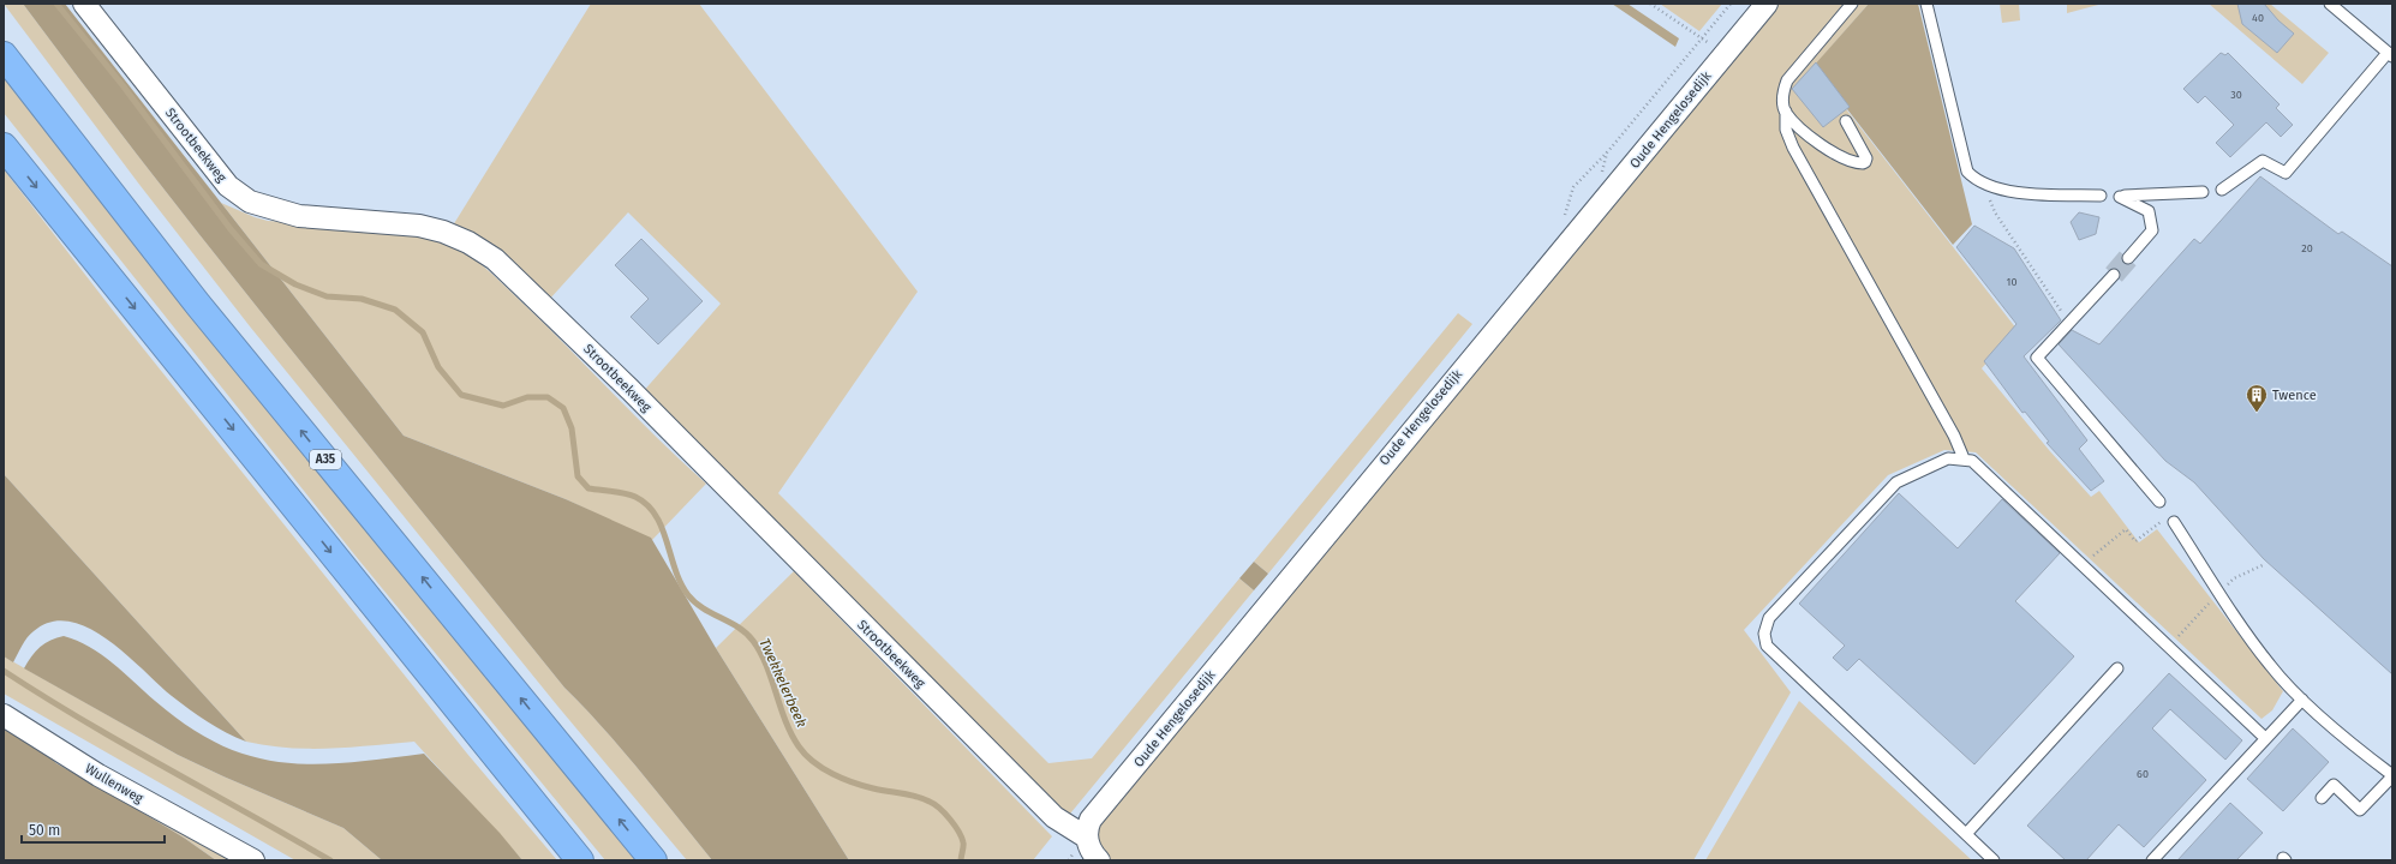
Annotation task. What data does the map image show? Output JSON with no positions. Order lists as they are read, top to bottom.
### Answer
{
  "streets": {
    "highway": ["A35"],
    "street": ["Oude Hengelosedijk", "Strootbeekweg", "Wullenweg"]
  },
  "crossings": [
    ["Oude Hengelosedijk", "Strootbeekweg"]
  ],
  "water": ["Twekkelerbeek"],
  "places": {
    "building": ["Twence"]
  },
  "house_numbers": [
    "40",
    "30",
    "20",
    "10",
    "60"
  ],
  "scale_bar": "50 m"
}
